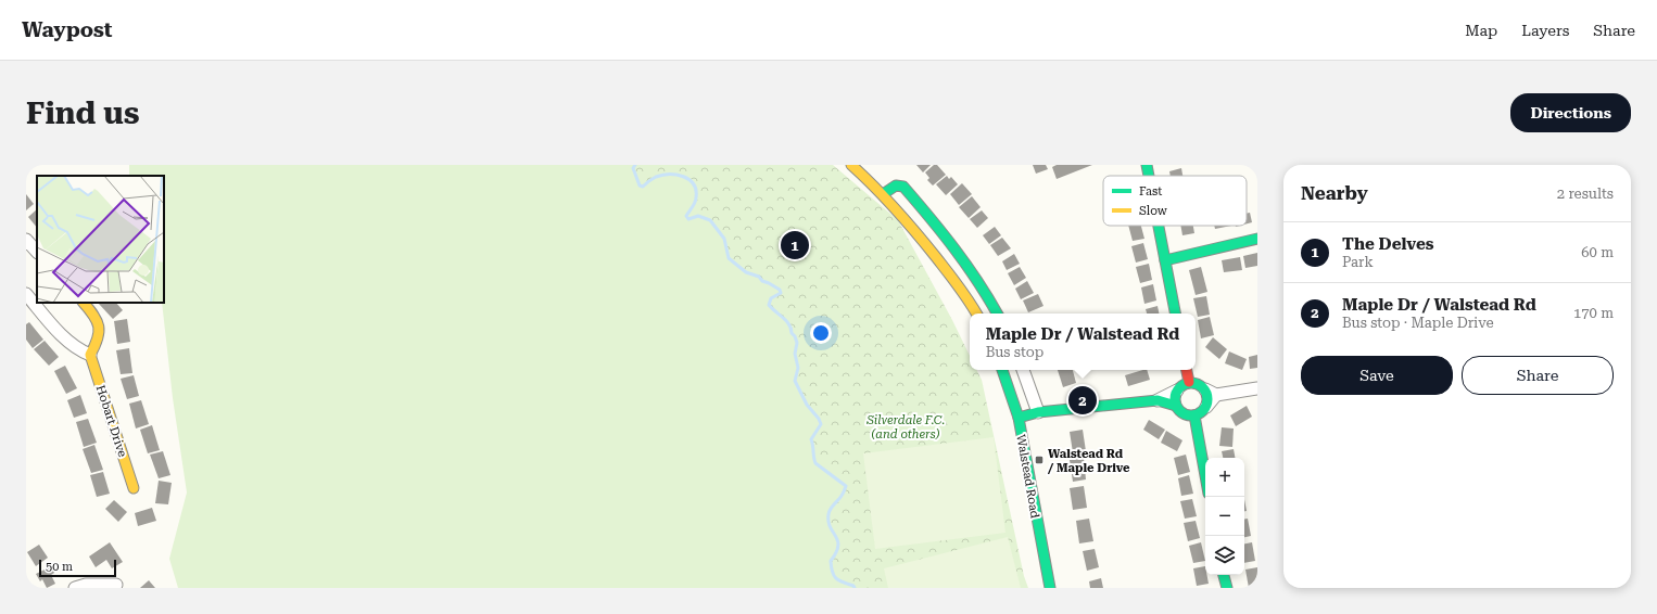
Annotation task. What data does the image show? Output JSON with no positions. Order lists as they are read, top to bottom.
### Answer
{
  "streets": {
    "street": ["Hobart Drive", "Walstead Road"]
  },
  "parks": ["Silverdale F.C. (and others)"],
  "places": {
    "transit": ["Walstead Rd / Maple Drive"]
  },
  "legend": ["Fast", "Slow"],
  "scale_bar": "50 m",
  "page": {
    "header": "Waypost",
    "nav": ["Map", "Layers", "Share"],
    "buttons": [
      "Directions",
      ["Save", "Share"]
    ],
    "title": "Find us",
    "heading": ["Nearby", "2 results"],
    "list": [
      {
        "mark": "1",
        "name": "The Delves",
        "note": "Park",
        "value": "60 m"
      },
      {
        "mark": "2",
        "name": "Maple Dr / Walstead Rd",
        "note": "Bus stop · Maple Drive",
        "value": "170 m"
      }
    ],
    "pins": ["1", "2"],
    "popup": ["Maple Dr / Walstead Rd", "Bus stop"],
    "map_buttons": ["+", "−"],
    "scale": "50 m"
  }
}
